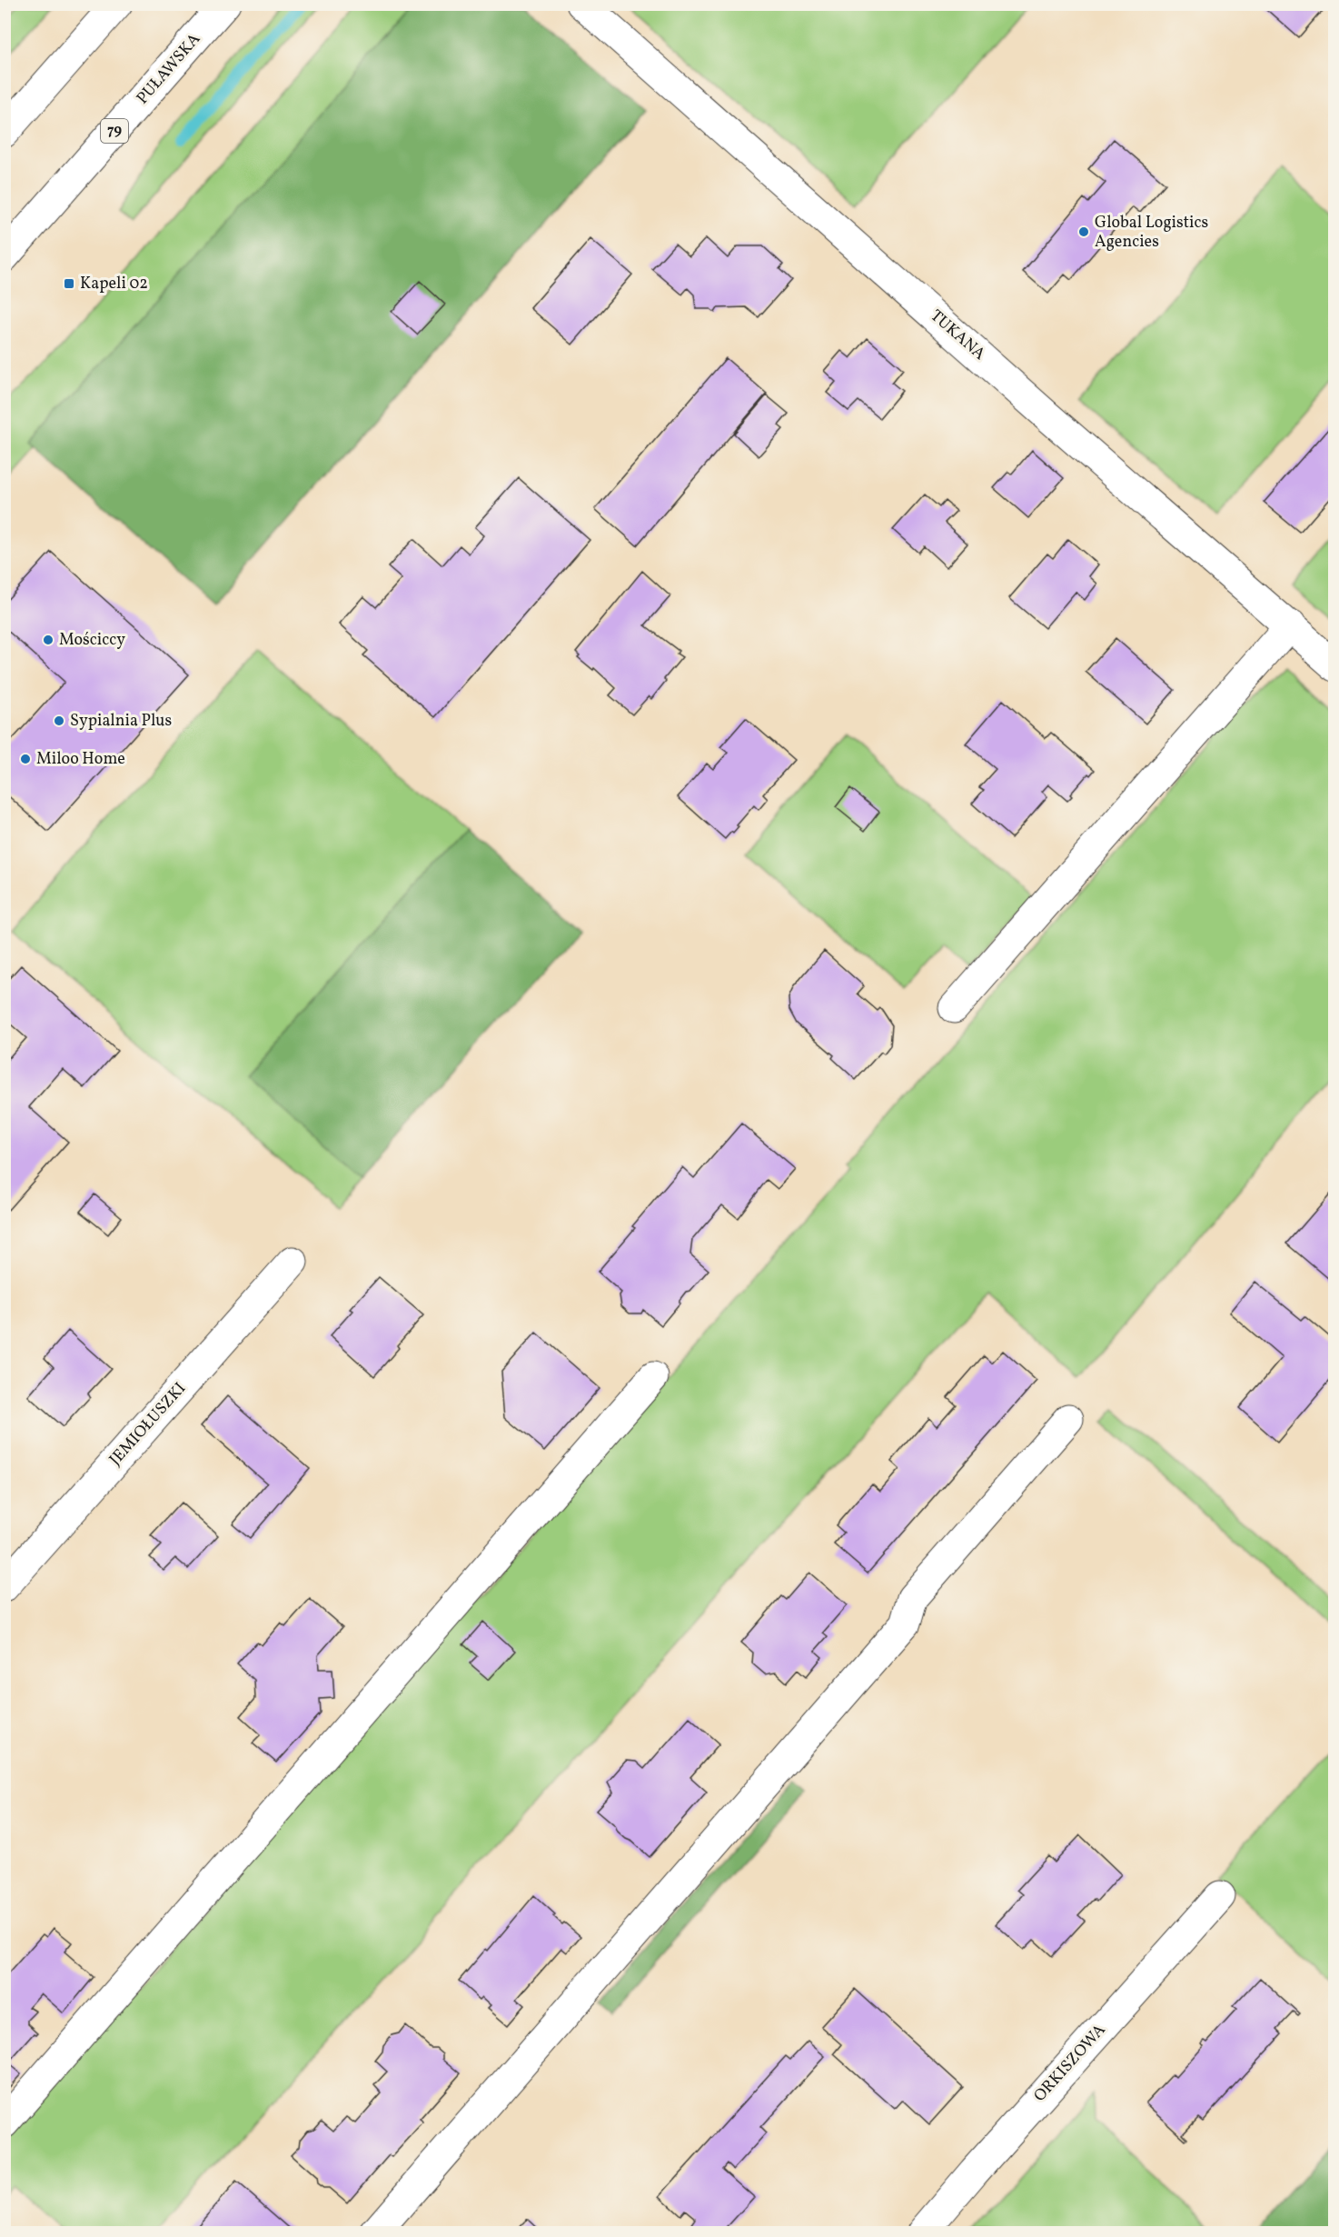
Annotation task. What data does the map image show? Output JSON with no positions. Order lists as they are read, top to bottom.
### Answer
{
  "streets": {
    "street": [
      "PUŁAWSKA",
      "79",
      "TUKANA",
      "JEMIOŁUSZKI",
      "ORKISZOWA"
    ]
  },
  "places": {
    "other": [
      "Global Logistics Agencies",
      "Mościccy",
      "Sypialnia Plus",
      "Miloo Home"
    ],
    "transit": ["Kapeli 02"]
  }
}
